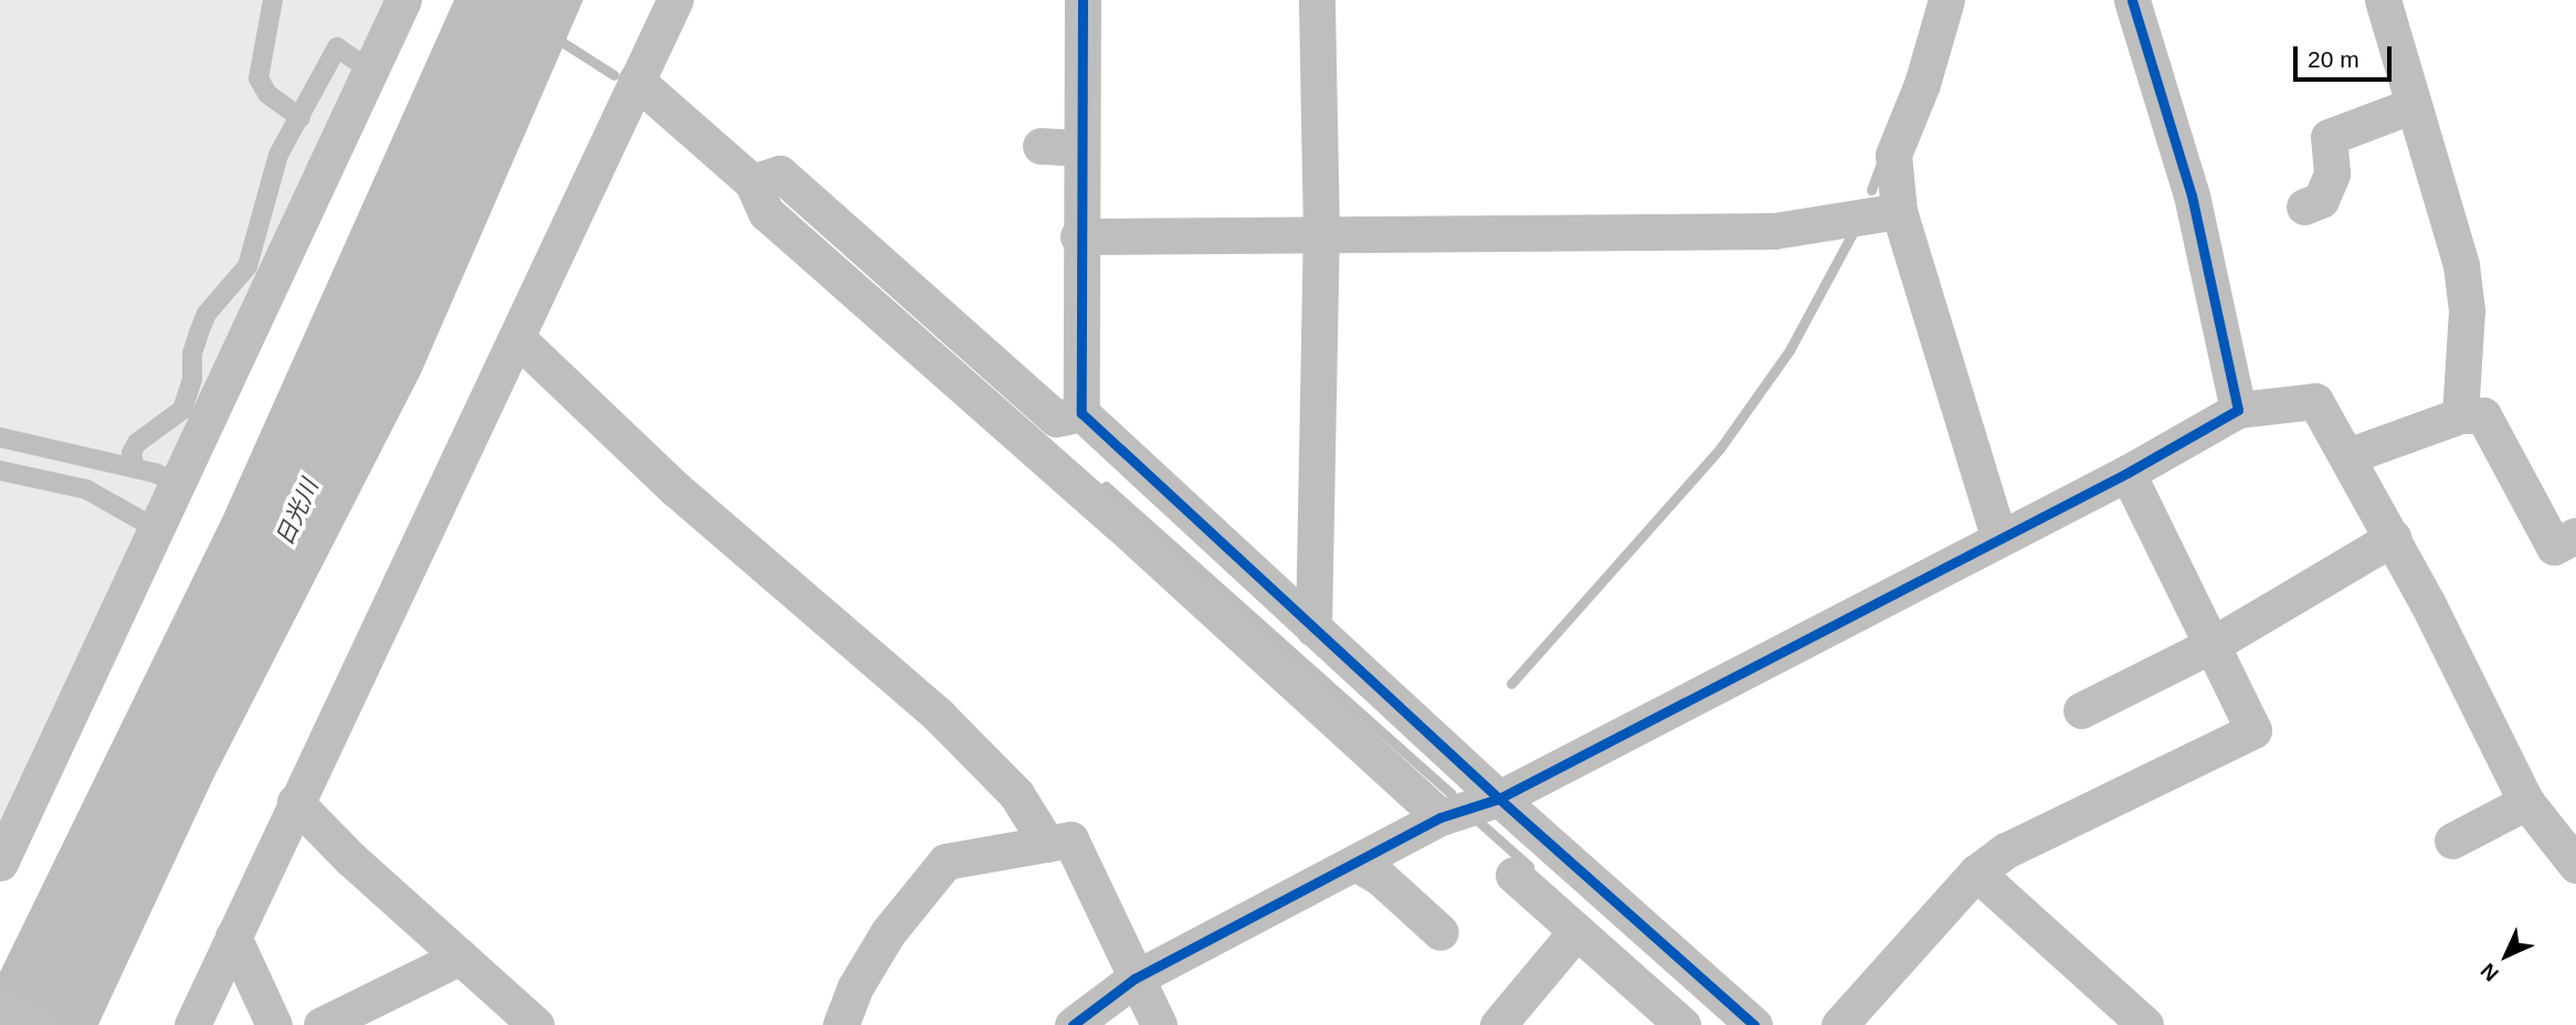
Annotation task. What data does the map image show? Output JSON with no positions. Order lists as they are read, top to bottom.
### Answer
{
  "water": ["日光川"],
  "scale_bar": "20 m",
  "north": "bottom left"
}
